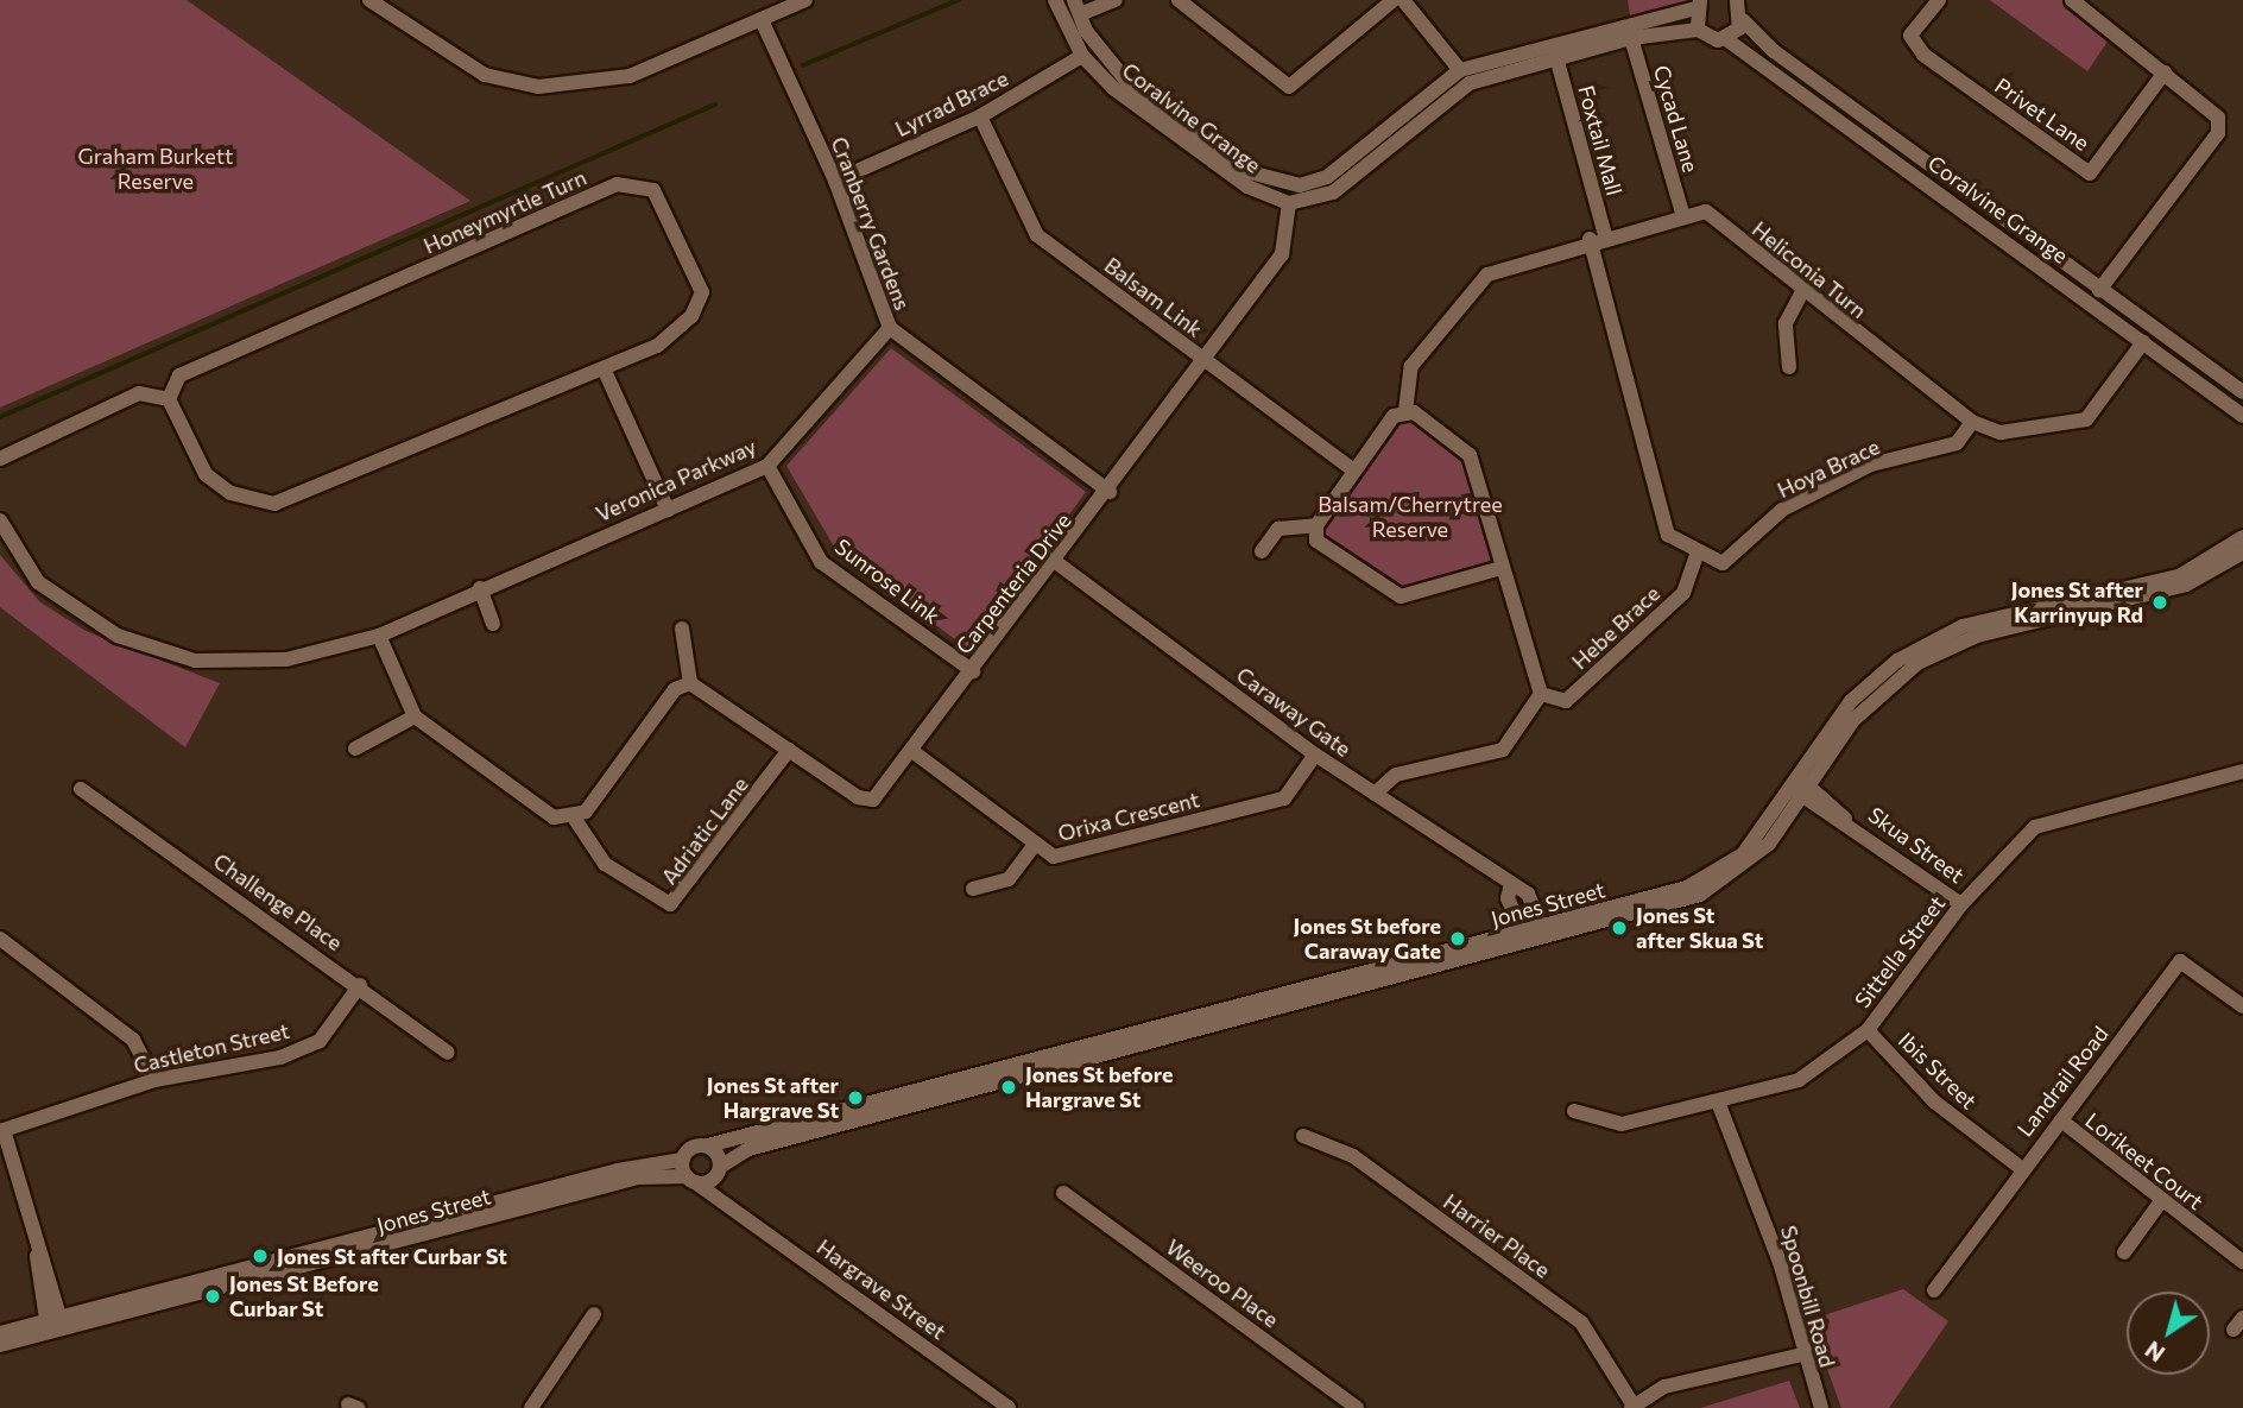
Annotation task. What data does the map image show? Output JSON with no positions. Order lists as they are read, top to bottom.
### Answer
{
  "streets": {
    "street": [
      "Lyrrad Brace",
      "Privet Lane",
      "Coralvine Grange",
      "Cycad Lane",
      "Foxtail Mall",
      "Honeymyrtle Turn",
      "Cranberry Gardens",
      "Heliconia Turn",
      "Balsam Link",
      "Hoya Brace",
      "Veronica Parkway",
      "Sunrose Link",
      "Carpenteria Drive",
      "Hebe Brace",
      "Caraway Gate",
      "Orixa Crescent",
      "Adriatic Lane",
      "Skua Street",
      "Challenge Place",
      "Jones Street",
      "Sittella Street",
      "Castleton Street",
      "Ibis Street",
      "Landrail Road",
      "Lorikeet Court",
      "Harrier Place",
      "Weeroo Place",
      "Hargrave Street",
      "Spoonbill Road"
    ]
  },
  "crossings": [
    ["Lyrrad Brace", "Coralvine Grange"],
    ["Lyrrad Brace", "Cranberry Gardens"],
    ["Lyrrad Brace", "Balsam Link"],
    ["Coralvine Grange", "Cycad Lane"],
    ["Coralvine Grange", "Foxtail Mall"],
    ["Coralvine Grange", "Carpenteria Drive"],
    ["Cycad Lane", "Heliconia Turn"],
    ["Cranberry Gardens", "Veronica Parkway"],
    ["Cranberry Gardens", "Carpenteria Drive"],
    ["Heliconia Turn", "Hoya Brace"],
    ["Balsam Link", "Carpenteria Drive"],
    ["Hoya Brace", "Hebe Brace"],
    ["Veronica Parkway", "Sunrose Link"],
    ["Sunrose Link", "Carpenteria Drive"],
    ["Carpenteria Drive", "Caraway Gate"],
    ["Carpenteria Drive", "Orixa Crescent"],
    ["Carpenteria Drive", "Adriatic Lane"],
    ["Caraway Gate", "Orixa Crescent"],
    ["Caraway Gate", "Jones Street"],
    ["Skua Street", "Jones Street"],
    ["Skua Street", "Sittella Street"],
    ["Challenge Place", "Castleton Street"],
    ["Jones Street", "Hargrave Street"],
    ["Sittella Street", "Ibis Street"],
    ["Sittella Street", "Spoonbill Road"],
    ["Ibis Street", "Landrail Road"],
    ["Landrail Road", "Lorikeet Court"]
  ],
  "parks": ["Graham Burkett Reserve", "Balsam/Cherrytree Reserve"],
  "places": [
    "Jones St after Karrinyup Rd",
    "Jones St after Skua St",
    "Jones St before Caraway Gate",
    "Jones St before Hargrave St",
    "Jones St after Hargrave St",
    "Jones St after Curbar St",
    "Jones St Before Curbar St"
  ],
  "north": "bottom left"
}
